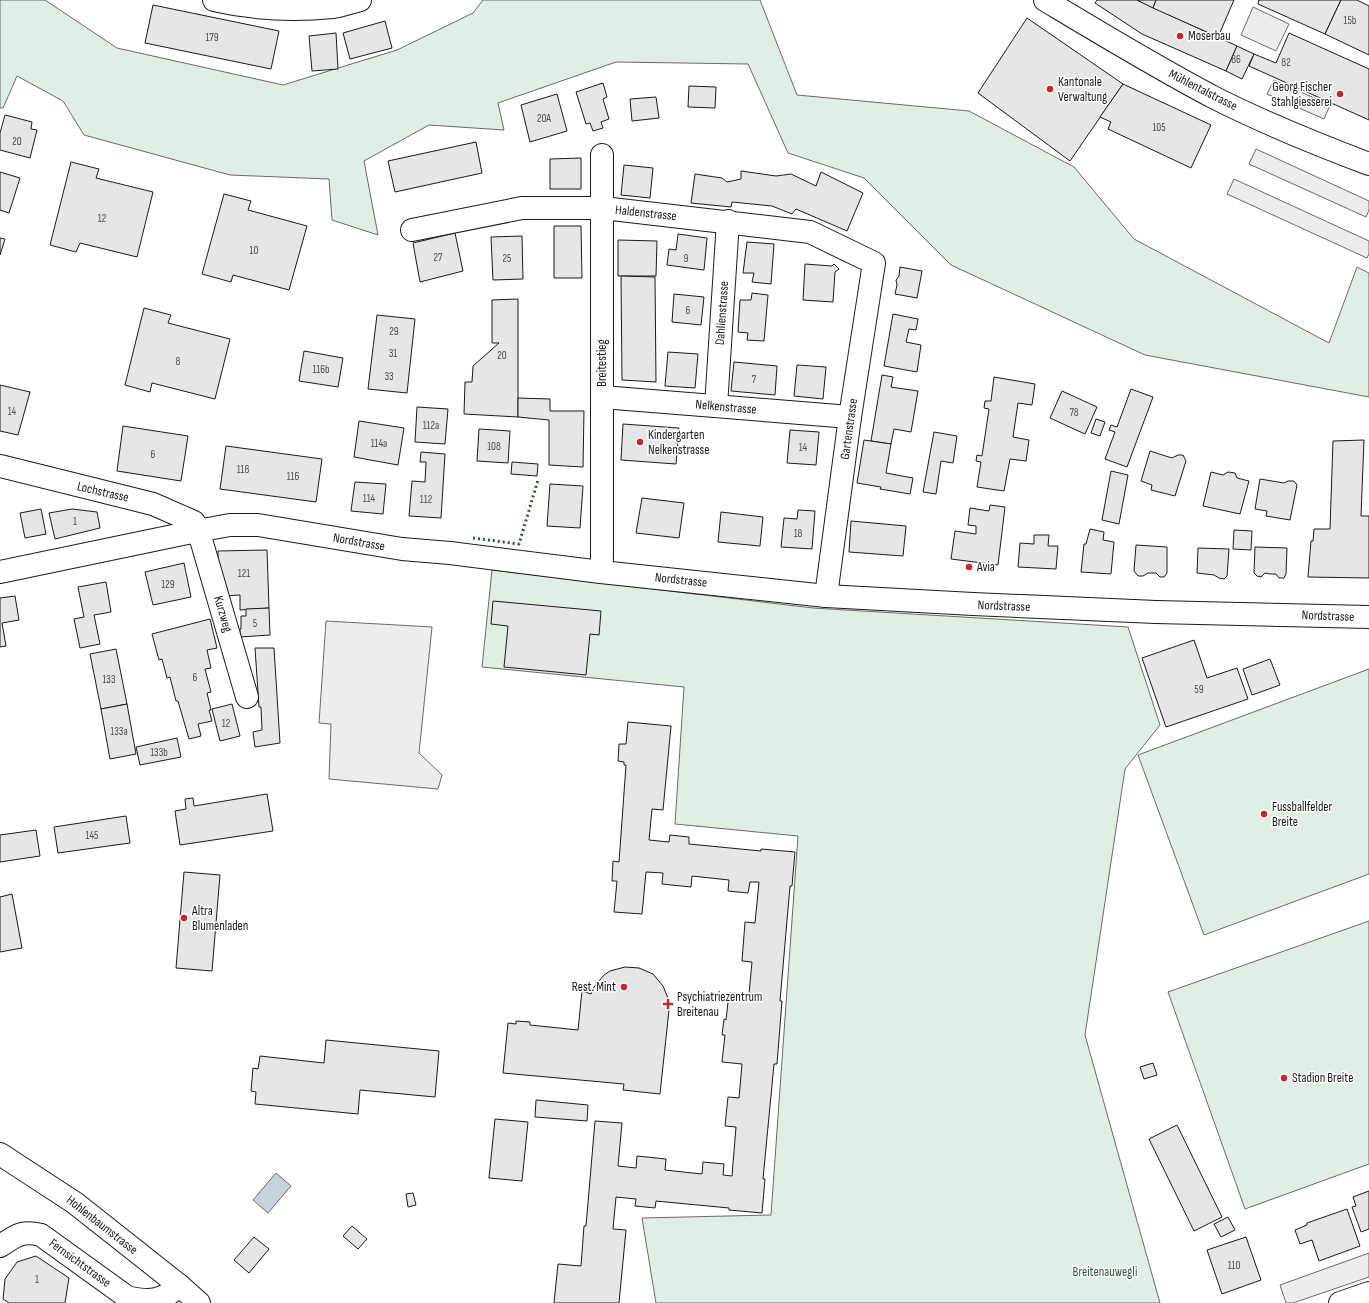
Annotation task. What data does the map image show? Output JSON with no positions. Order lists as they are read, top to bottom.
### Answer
{
  "streets": {
    "street": [
      "Mühlentalstrasse",
      "Haldenstrasse",
      "Dahlienstrasse",
      "Breitestieg",
      "Nelkenstrasse",
      "Gartenstrasse",
      "Lochstrasse",
      "Nordstrasse",
      "Kurzweg",
      "Hohlenbaumstrasse",
      "Fernsichtstrasse"
    ]
  },
  "crossings": [
    ["Haldenstrasse", "Dahlienstrasse"],
    ["Haldenstrasse", "Breitestieg"],
    ["Haldenstrasse", "Gartenstrasse"],
    ["Dahlienstrasse", "Nelkenstrasse"],
    ["Breitestieg", "Nelkenstrasse"],
    ["Breitestieg", "Nordstrasse"],
    ["Nelkenstrasse", "Gartenstrasse"],
    ["Gartenstrasse", "Nordstrasse"],
    ["Lochstrasse", "Nordstrasse"],
    ["Lochstrasse", "Kurzweg"],
    ["Nordstrasse", "Kurzweg"],
    ["Hohlenbaumstrasse", "Fernsichtstrasse"]
  ],
  "parks": ["Breitenauwegli"],
  "places": {
    "other": [
      "Moserbau",
      "Kantonale Verwaltung",
      "Georg Fischer Stahlgiesserei",
      "Kindergarten Nelkenstrasse",
      "Avia",
      "Fussballfelder Breite",
      "Altra Blumenladen",
      "Rest. Mint",
      "Stadion Breite"
    ],
    "health": ["Psychiatriezentrum Breitenau"]
  },
  "house_numbers": [
    "15b",
    "179",
    "86",
    "82",
    "20A",
    "105",
    "20",
    "12",
    "10",
    "27",
    "25",
    "9",
    "6",
    "29",
    "31",
    "20",
    "8",
    "116b",
    "33",
    "7",
    "14",
    "78",
    "112a",
    "114a",
    "108",
    "14",
    "6",
    "118",
    "116",
    "114",
    "112",
    "1",
    "18",
    "121",
    "129",
    "5",
    "6",
    "133",
    "59",
    "12",
    "133a",
    "133b",
    "145",
    "110",
    "1"
  ]
}
